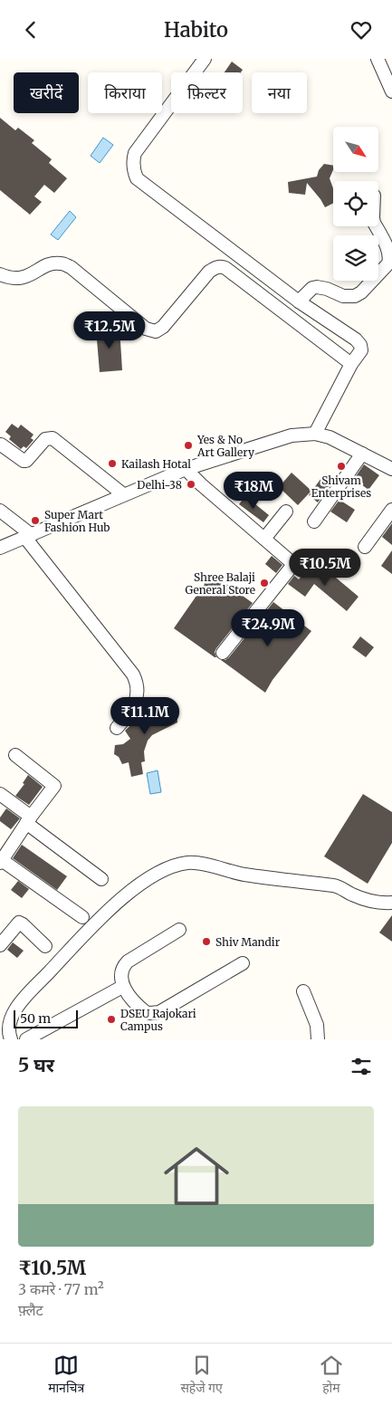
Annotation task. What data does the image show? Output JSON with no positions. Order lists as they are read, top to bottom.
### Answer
{
  "places": [
    "Yes & No Art Gallery",
    "Kailash Hotal",
    "Shivam Enterprises",
    "Delhi-38",
    "Super Mart Fashion Hub",
    "Shree Balaji General Store",
    "Shiv Mandir",
    "DSEU Rajokari Campus"
  ],
  "scale_bar": "50 m",
  "north": "bottom right",
  "page": {
    "header": "Habito",
    "chip": [
      "खरीदें",
      "किराया",
      "फ़िल्टर",
      "नया"
    ],
    "price": [
      "₹12.5M",
      "₹18M",
      "₹10.5M",
      "₹24.9M",
      "₹11.1M"
    ],
    "scale": "50 m",
    "heading": "5 घर",
    "list": [
      {
        "name": "₹10.5M",
        "note": "3 कमरे · 77 m² · फ़्लैट"
      }
    ],
    "tabs": ["मानचित्र", "सहेजे गए", "होम"]
  }
}
